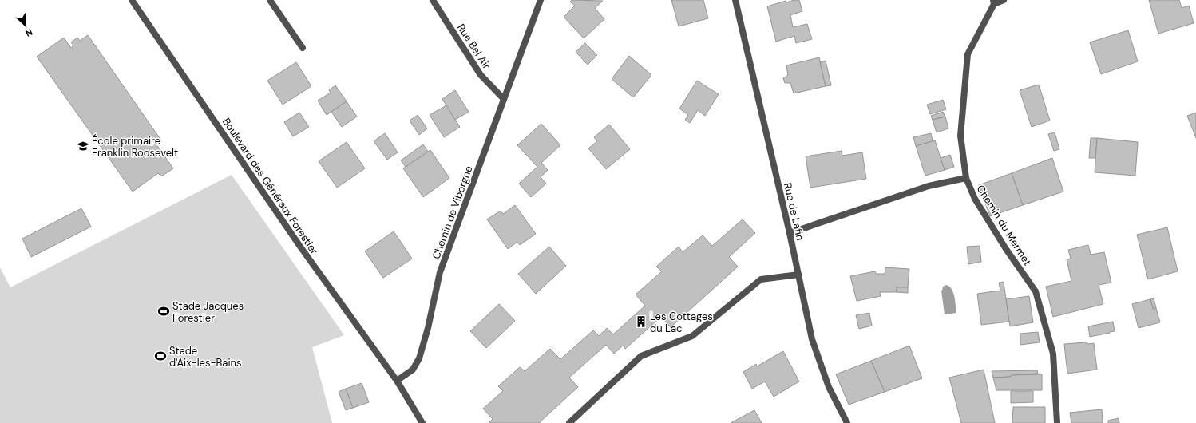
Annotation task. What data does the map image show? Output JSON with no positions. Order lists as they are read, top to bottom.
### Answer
{
  "streets": {
    "street": [
      "Rue Bel Air",
      "Boulevard des Généraux Forestier",
      "Rue de Lafin",
      "Chemin de Viborgne",
      "Chemin du Mermet"
    ]
  },
  "crossings": [
    ["Rue Bel Air", "Chemin de Viborgne"],
    ["Boulevard des Généraux Forestier", "Chemin de Viborgne"],
    ["Rue de Lafin", "Chemin du Mermet"]
  ],
  "places": {
    "school or university": ["École primaire Franklin Roosevelt"],
    "sports": ["Stade Jacques Forestier", "Stade d'Aix-les-Bains"],
    "building": ["Les Cottages du Lac"]
  },
  "north": "bottom right"
}
